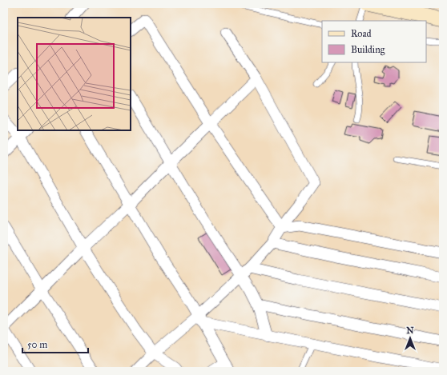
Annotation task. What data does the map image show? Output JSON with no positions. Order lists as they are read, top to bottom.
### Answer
{
  "legend": ["Road", "Building"],
  "scale_bar": "50 m",
  "north": "top"
}
